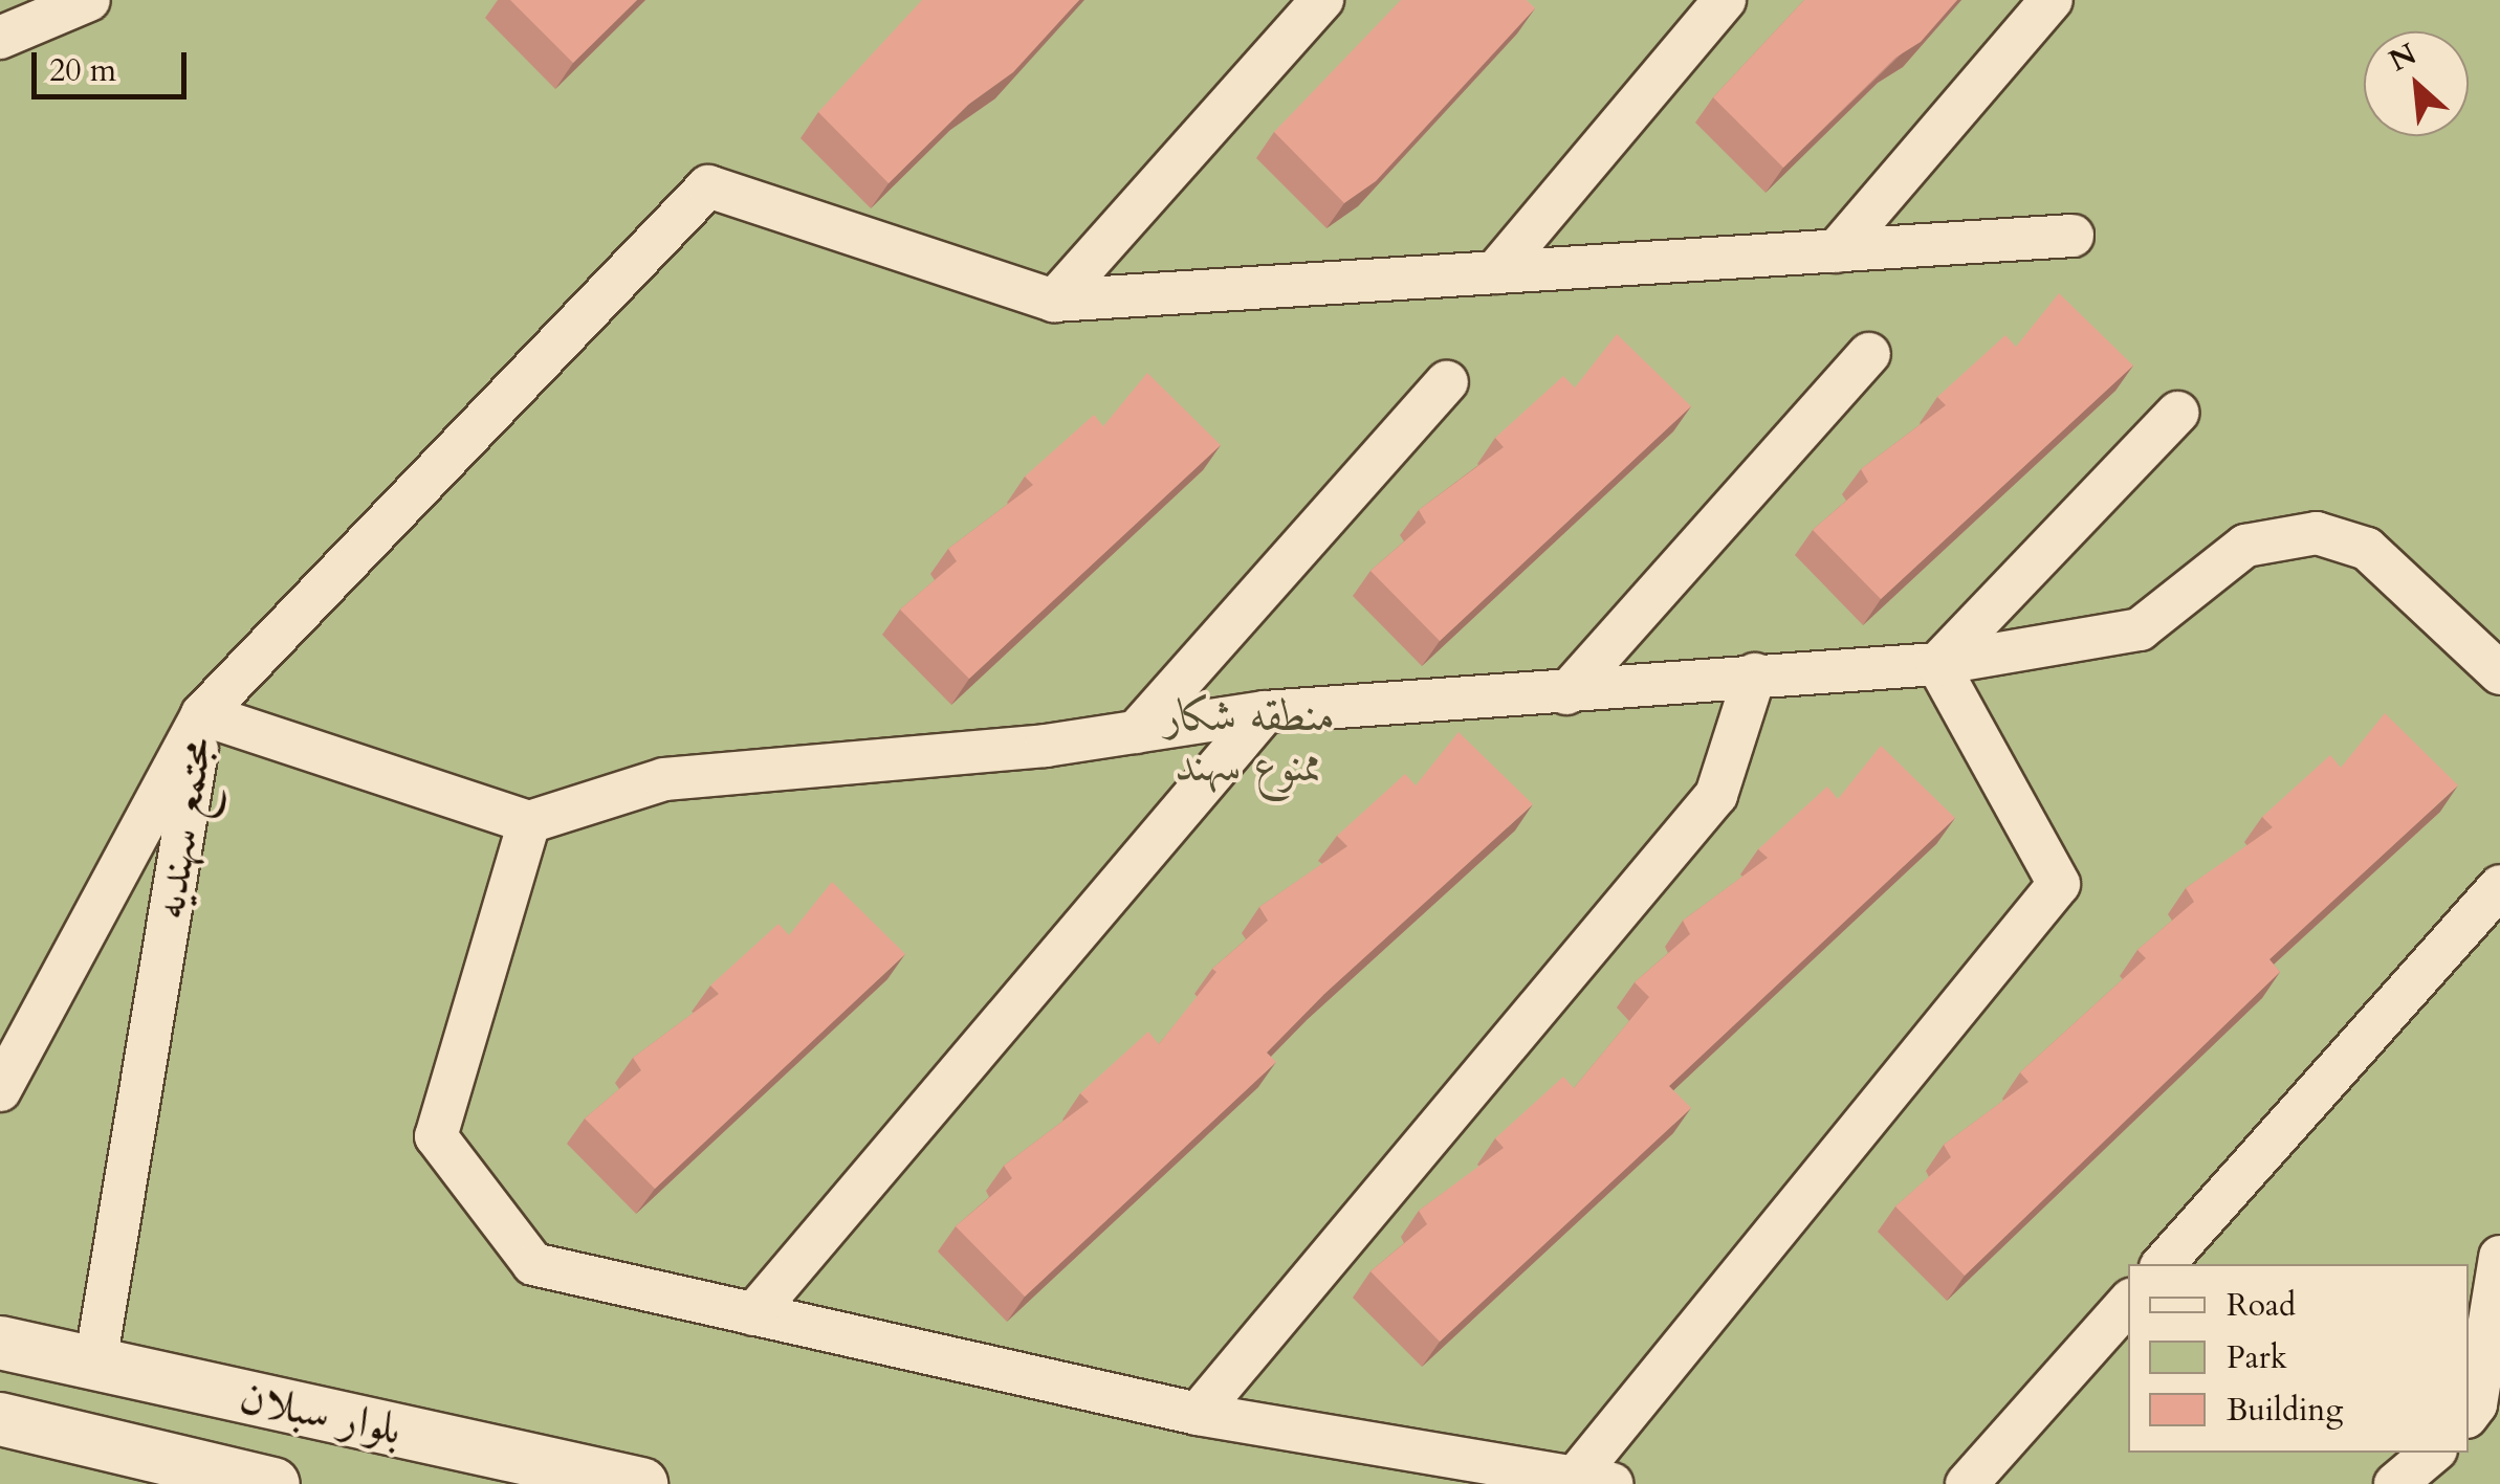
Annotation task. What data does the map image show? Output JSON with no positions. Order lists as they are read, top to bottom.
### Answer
{
  "streets": {
    "street": ["مجتمع سهندیه", "بلوار سبلان"]
  },
  "crossings": [
    ["مجتمع سهندیه", "بلوار سبلان"]
  ],
  "parks": ["منطقه شکار ممنوع سهند"],
  "legend": ["Road", "Park", "Building"],
  "scale_bar": "20 m",
  "north": "top left"
}
